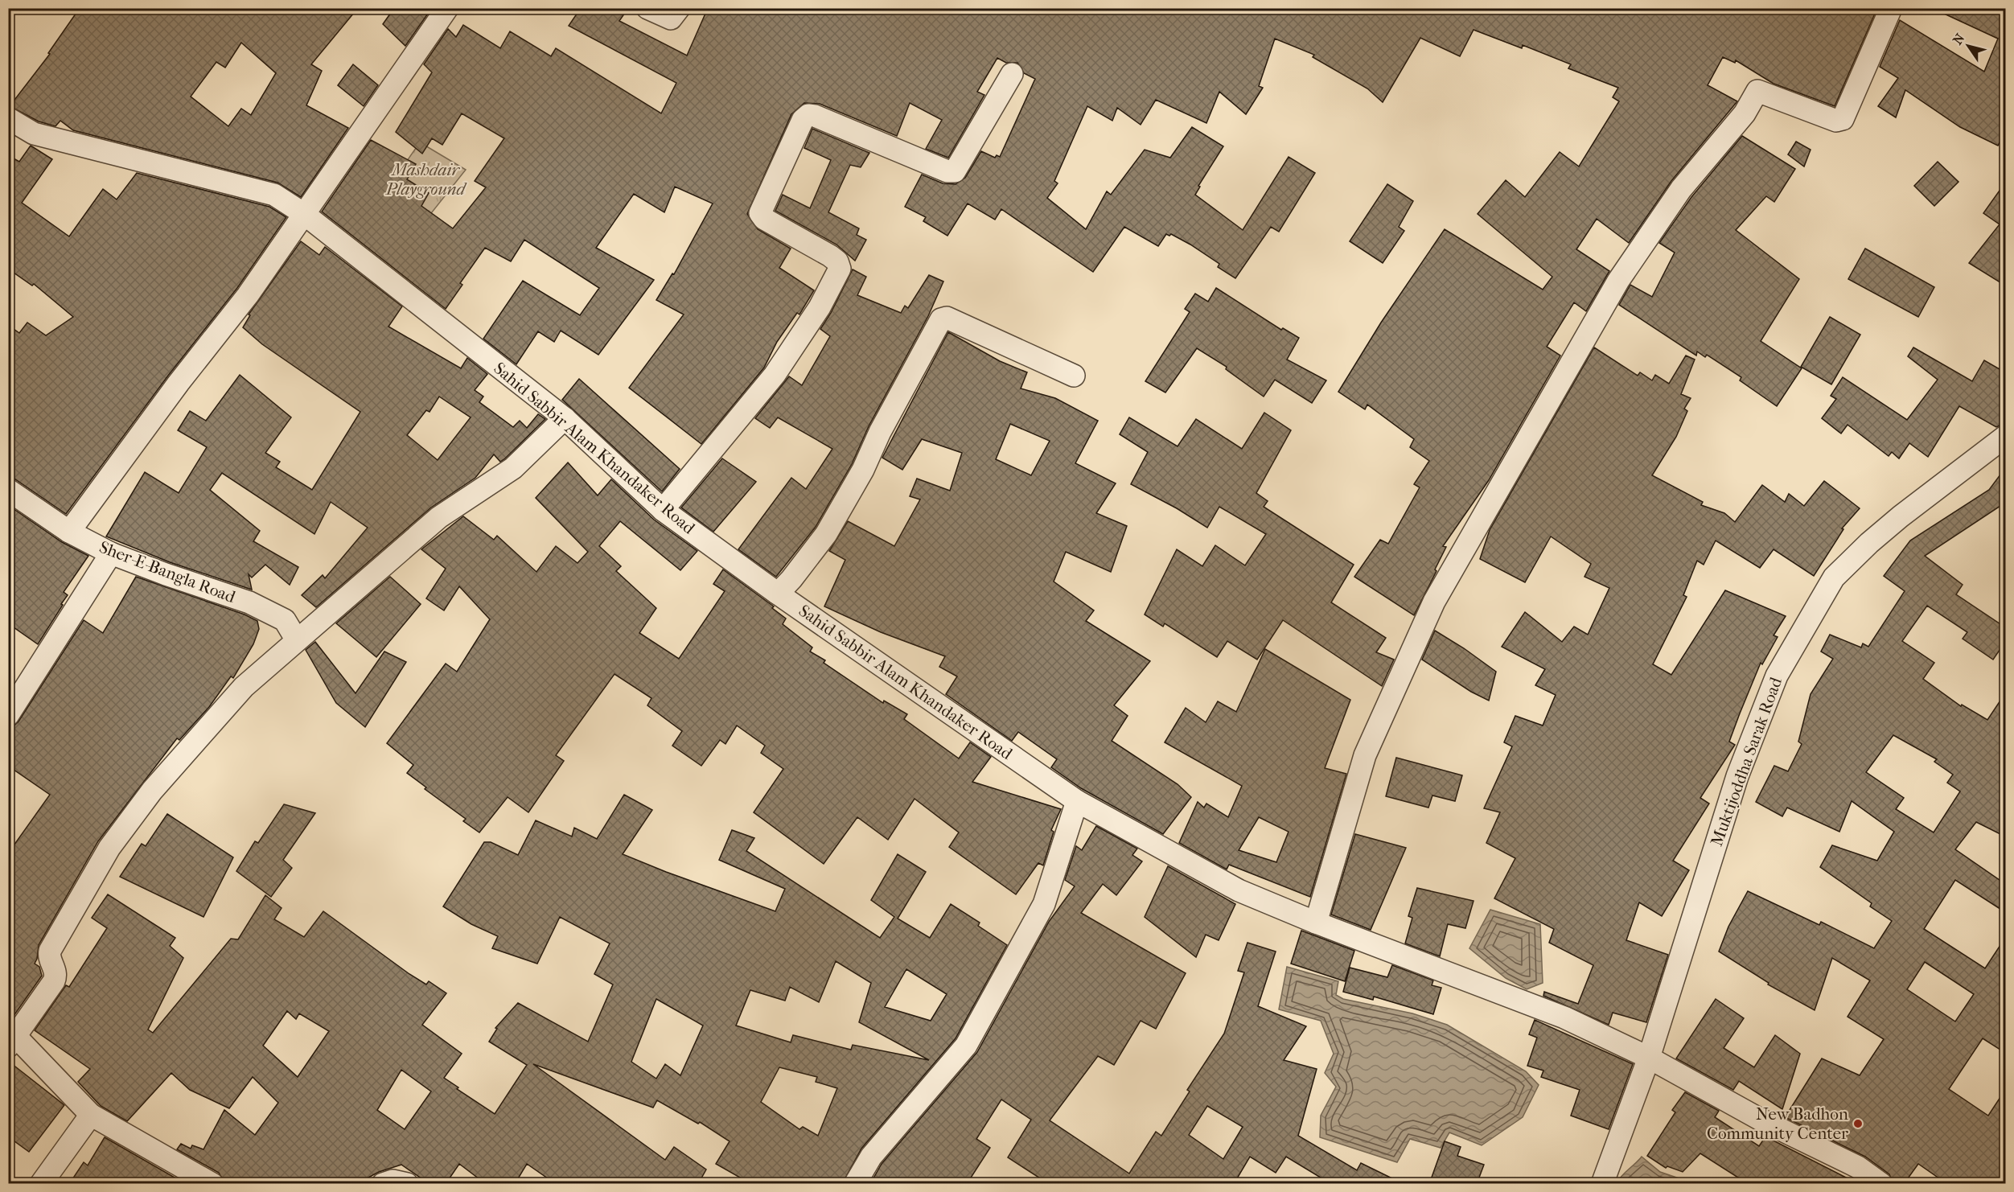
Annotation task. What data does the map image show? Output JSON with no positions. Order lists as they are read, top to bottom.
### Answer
{
  "streets": {
    "street": ["Sahid Sabbir Alam Khandaker Road", "Sher-E-Bangla Road", "Muktijoddha Sarak Road"]
  },
  "crossings": [
    ["Sahid Sabbir Alam Khandaker Road", "Muktijoddha Sarak Road"]
  ],
  "parks": ["Mashdair Playground"],
  "places": ["New Badhon Community Center"],
  "north": "top left"
}
